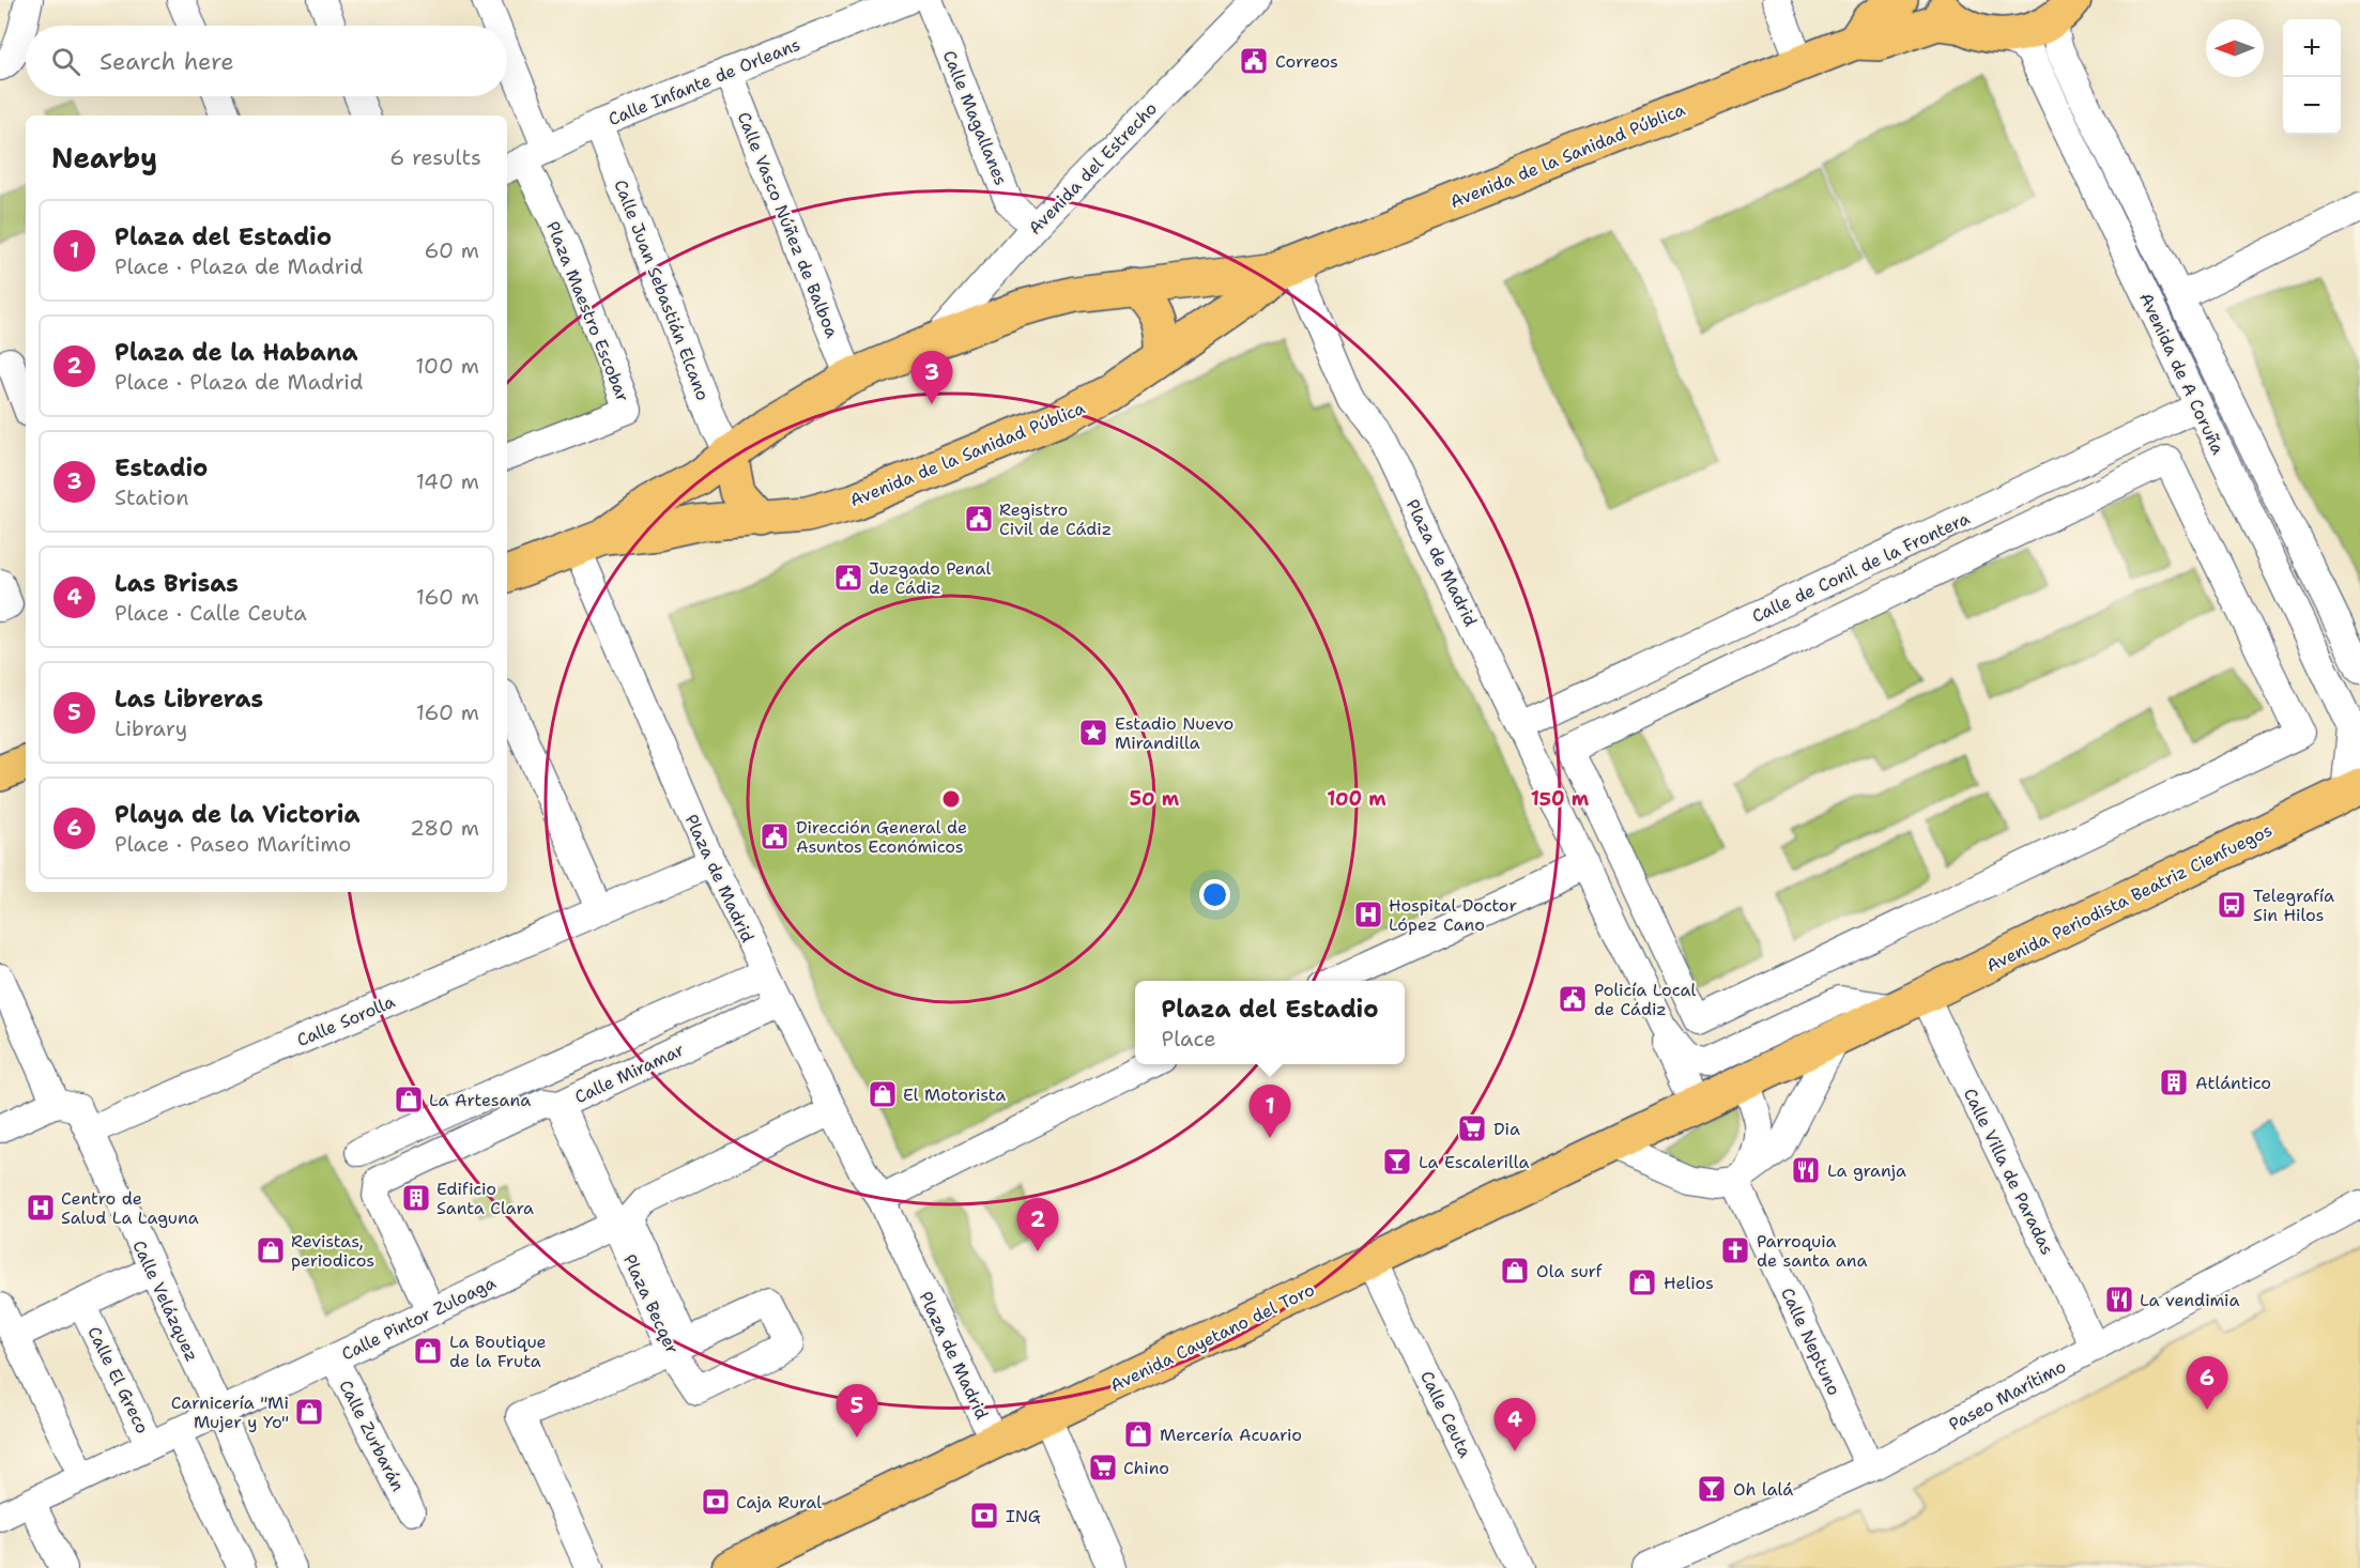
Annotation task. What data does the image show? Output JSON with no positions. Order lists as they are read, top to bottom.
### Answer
{
  "streets": {
    "main road": ["Avenida de la Sanidad Pública", "Avenida Periodista Beatriz Cienfuegos", "Avenida Cayetano del Toro"],
    "street": [
      "Calle Infante de Orleans",
      "Calle Magallanes",
      "Avenida del Estrecho",
      "Calle Vasco Núñez de Balboa",
      "Calle Juan Sebastián Elcano",
      "Plaza Maestro Escobar",
      "Avenida de A Coruña",
      "Plaza de Madrid",
      "Calle de Conil de la Frontera",
      "Calle Sorolla",
      "Calle Miramar",
      "Calle Villa de Paradas",
      "Calle Velázquez",
      "Plaza Becqer",
      "Calle Pintor Zuloaga",
      "Calle Neptuno",
      "Calle El Greco",
      "Paseo Marítimo",
      "Calle Ceuta",
      "Calle Zurbarán"
    ]
  },
  "crossings": [
    ["Calle Infante de Orleans", "Calle Vasco Núñez de Balboa"],
    ["Calle Infante de Orleans", "Calle Juan Sebastián Elcano"],
    ["Calle Infante de Orleans", "Plaza Maestro Escobar"],
    ["Calle Magallanes", "Avenida del Estrecho"],
    ["Avenida de la Sanidad Pública", "Avenida del Estrecho"],
    ["Avenida de la Sanidad Pública", "Calle Vasco Núñez de Balboa"],
    ["Avenida de la Sanidad Pública", "Calle Juan Sebastián Elcano"],
    ["Avenida de la Sanidad Pública", "Plaza de Madrid"],
    ["Avenida de A Coruña", "Calle de Conil de la Frontera"],
    ["Avenida de A Coruña", "Avenida Periodista Beatriz Cienfuegos"],
    ["Plaza de Madrid", "Calle de Conil de la Frontera"],
    ["Plaza de Madrid", "Avenida Periodista Beatriz Cienfuegos"],
    ["Plaza de Madrid", "Calle Sorolla"],
    ["Plaza de Madrid", "Calle Miramar"],
    ["Plaza de Madrid", "Calle Villa de Paradas"],
    ["Plaza de Madrid", "Calle Pintor Zuloaga"],
    ["Plaza de Madrid", "Avenida Cayetano del Toro"],
    ["Avenida Periodista Beatriz Cienfuegos", "Calle Villa de Paradas"],
    ["Avenida Periodista Beatriz Cienfuegos", "Avenida Cayetano del Toro"],
    ["Calle Sorolla", "Calle Velázquez"],
    ["Calle Miramar", "Calle Pintor Zuloaga"],
    ["Calle Villa de Paradas", "Paseo Marítimo"],
    ["Calle Velázquez", "Calle Pintor Zuloaga"],
    ["Plaza Becqer", "Calle Pintor Zuloaga"],
    ["Calle Pintor Zuloaga", "Calle El Greco"],
    ["Calle Pintor Zuloaga", "Calle Zurbarán"],
    ["Avenida Cayetano del Toro", "Calle Ceuta"],
    ["Calle Neptuno", "Paseo Marítimo"]
  ],
  "places": {
    "public building": [
      "Correos",
      "Registro Civil de Cádiz",
      "Juzgado Penal de Cádiz",
      "Dirección General de Asuntos Económicos",
      "Policía Local de Cádiz"
    ],
    "place": ["Estadio Nuevo Mirandilla"],
    "bus stop": ["Telegrafía Sin Hilos"],
    "hospital": ["Hospital Doctor López Cano", "Centro de Salud La Laguna"],
    "building": ["Atlántico", "Edificio Santa Clara"],
    "shop": [
      "El Motorista",
      "La Artesana",
      "Revistas, periodicos",
      "Ola surf",
      "Helios",
      "La Boutique de la Fruta",
      "Carnicería \"Mi Mujer y Yo\"",
      "Mercería Acuario"
    ],
    "supermarket": ["Dia", "Chino"],
    "bar": ["La Escalerilla", "Oh lalá"],
    "restaurant": ["La granja", "La vendimia"],
    "church": ["Parroquia de santa ana"],
    "bank": ["Caja Rural", "ING"]
  },
  "north": "left",
  "page": {
    "map_buttons": ["+", "−"],
    "search": "Search here",
    "heading": ["Nearby", "6 results"],
    "list": [
      {
        "mark": "1",
        "name": "Plaza del Estadio",
        "note": "Place · Plaza de Madrid",
        "value": "60 m"
      },
      {
        "mark": "2",
        "name": "Plaza de la Habana",
        "note": "Place · Plaza de Madrid",
        "value": "100 m"
      },
      {
        "mark": "3",
        "name": "Estadio",
        "note": "Station",
        "value": "140 m"
      },
      {
        "mark": "4",
        "name": "Las Brisas",
        "note": "Place · Calle Ceuta",
        "value": "160 m"
      },
      {
        "mark": "5",
        "name": "Las Libreras",
        "note": "Library",
        "value": "160 m"
      },
      {
        "mark": "6",
        "name": "Playa de la Victoria",
        "note": "Place · Paseo Marítimo",
        "value": "280 m"
      }
    ],
    "pins": [
      "3",
      "1",
      "2",
      "6",
      "5",
      "4"
    ],
    "popup": ["Plaza del Estadio", "Place"]
  },
  "rings": ["50 m", "100 m", "150 m"]
}
